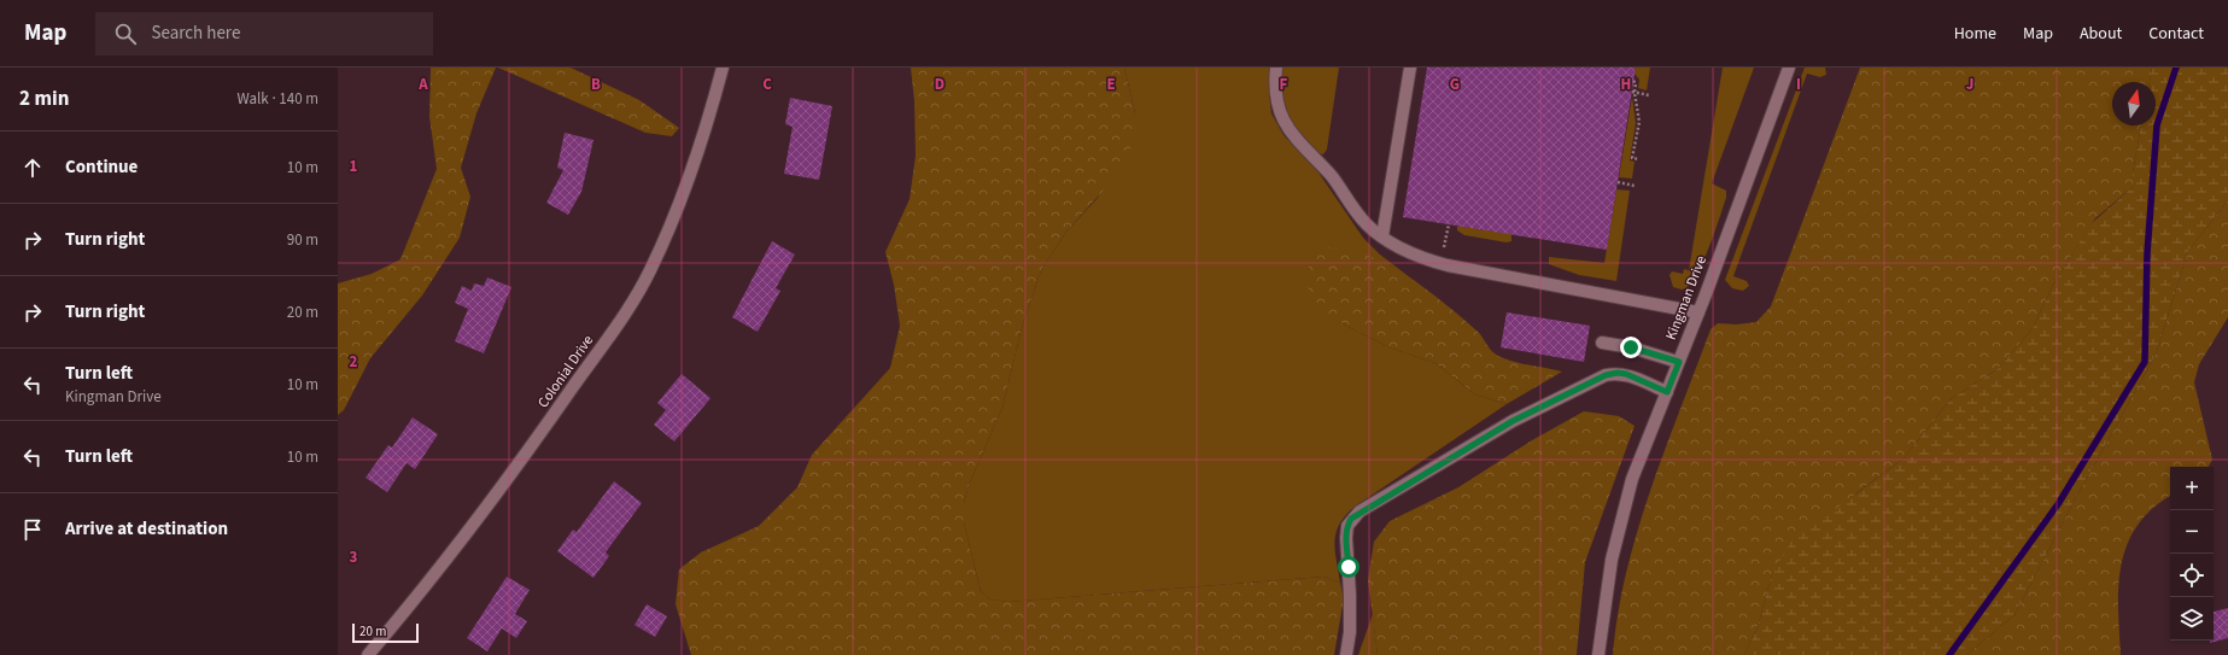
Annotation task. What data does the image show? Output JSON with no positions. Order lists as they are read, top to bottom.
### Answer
{
  "streets": {
    "street": ["Kingman Drive", "Colonial Drive"]
  },
  "scale_bar": "20 m",
  "north": "top",
  "page": {
    "header": "Map",
    "search": "Search here",
    "nav": [
      "Home",
      "Map",
      "About",
      "Contact"
    ],
    "heading": ["2 min", "Walk · 140 m"],
    "list": [
      ["Continue", "10 m"],
      ["Turn right", "90 m"],
      ["Turn right", "20 m"],
      ["Turn left", "Kingman Drive", "10 m"],
      ["Turn left", "10 m"],
      "Arrive at destination"
    ],
    "map_buttons": ["+", "−"],
    "scale": "20 m"
  },
  "grid": {
    "columns": [
      "A",
      "B",
      "C",
      "D",
      "E",
      "F",
      "G",
      "H",
      "I",
      "J"
    ],
    "rows": ["1", "2", "3"]
  }
}
